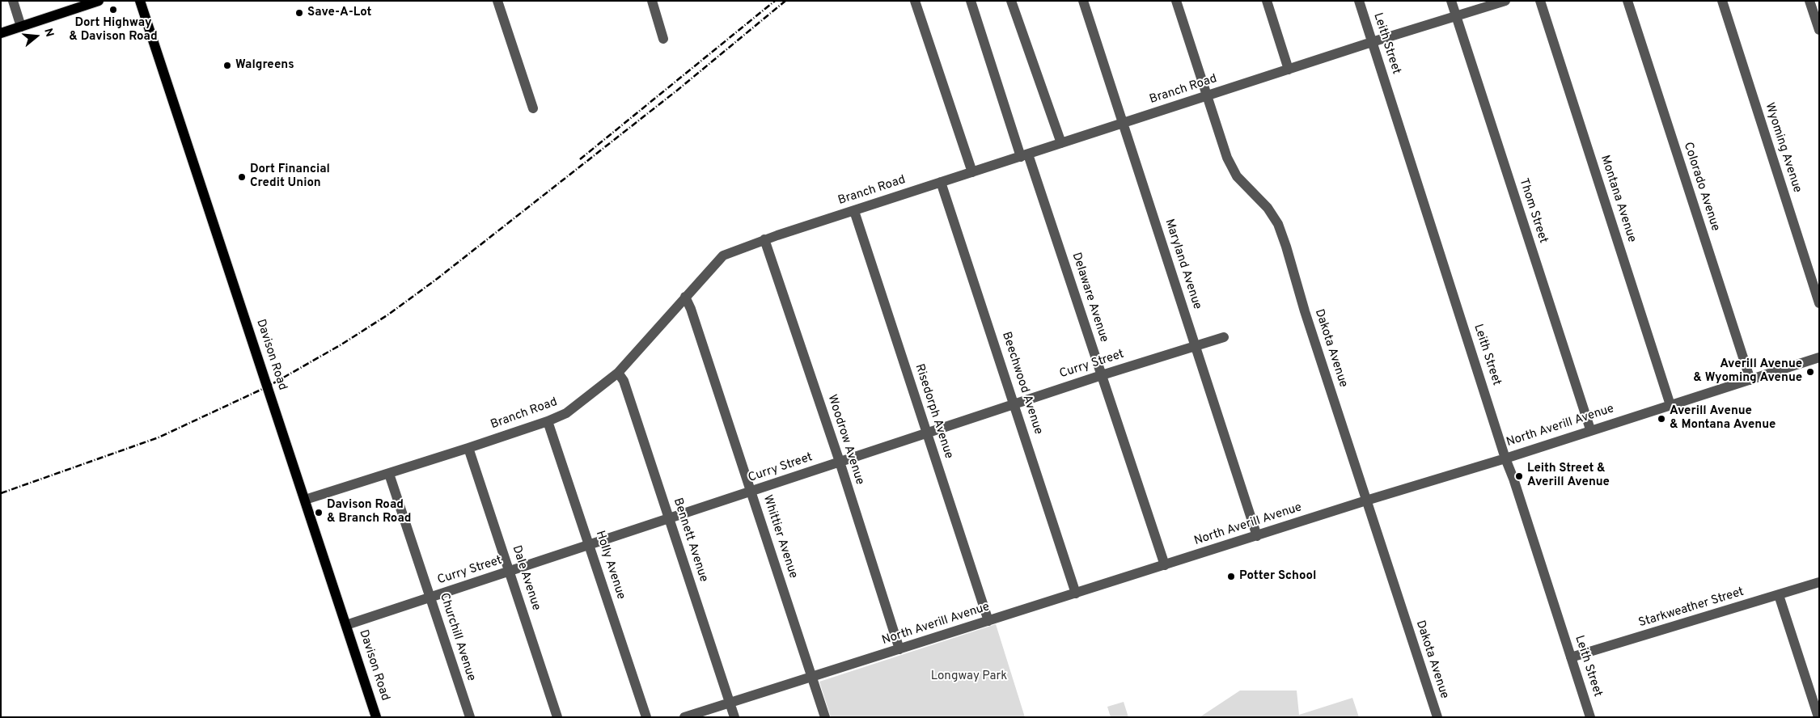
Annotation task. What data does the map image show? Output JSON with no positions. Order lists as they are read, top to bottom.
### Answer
{
  "streets": {
    "main road": ["Davison Road"],
    "street": [
      "Leith Street",
      "Branch Road",
      "Wyoming Avenue",
      "Colorado Avenue",
      "Montana Avenue",
      "Thom Street",
      "Maryland Avenue",
      "Delaware Avenue",
      "Dakota Avenue",
      "Curry Street",
      "Beechwood Avenue",
      "Risedorph Avenue",
      "North Averill Avenue",
      "Woodrow Avenue",
      "Whittier Avenue",
      "Bennett Avenue",
      "Holly Avenue",
      "Dale Avenue",
      "Starkweather Street",
      "Churchill Avenue"
    ]
  },
  "crossings": [
    ["Leith Street", "Branch Road"],
    ["Leith Street", "North Averill Avenue"],
    ["Leith Street", "Starkweather Street"],
    ["Branch Road", "Thom Street"],
    ["Branch Road", "Maryland Avenue"],
    ["Branch Road", "Delaware Avenue"],
    ["Branch Road", "Dakota Avenue"],
    ["Branch Road", "Davison Road"],
    ["Branch Road", "Beechwood Avenue"],
    ["Branch Road", "Risedorph Avenue"],
    ["Branch Road", "Woodrow Avenue"],
    ["Branch Road", "Whittier Avenue"],
    ["Branch Road", "Bennett Avenue"],
    ["Branch Road", "Holly Avenue"],
    ["Branch Road", "Dale Avenue"],
    ["Branch Road", "Churchill Avenue"],
    ["Colorado Avenue", "North Averill Avenue"],
    ["Montana Avenue", "North Averill Avenue"],
    ["Thom Street", "North Averill Avenue"],
    ["Maryland Avenue", "Curry Street"],
    ["Maryland Avenue", "North Averill Avenue"],
    ["Delaware Avenue", "Curry Street"],
    ["Delaware Avenue", "North Averill Avenue"],
    ["Dakota Avenue", "North Averill Avenue"],
    ["Davison Road", "Curry Street"],
    ["Curry Street", "Beechwood Avenue"],
    ["Curry Street", "Risedorph Avenue"],
    ["Curry Street", "Woodrow Avenue"],
    ["Curry Street", "Whittier Avenue"],
    ["Curry Street", "Bennett Avenue"],
    ["Curry Street", "Holly Avenue"],
    ["Curry Street", "Dale Avenue"],
    ["Curry Street", "Churchill Avenue"],
    ["Beechwood Avenue", "North Averill Avenue"],
    ["Risedorph Avenue", "North Averill Avenue"],
    ["North Averill Avenue", "Woodrow Avenue"],
    ["North Averill Avenue", "Whittier Avenue"],
    ["North Averill Avenue", "Bennett Avenue"]
  ],
  "parks": ["Longway Park"],
  "places": [
    "Dort Highway & Davison Road",
    "Save-A-Lot",
    "Walgreens",
    "Dort Financial Credit Union",
    "Averill Avenue & Wyoming Avenue",
    "Averill Avenue & Montana Avenue",
    "Leith Street & Averill Avenue",
    "Davison Road & Branch Road",
    "Potter School"
  ],
  "north": "right"
}
